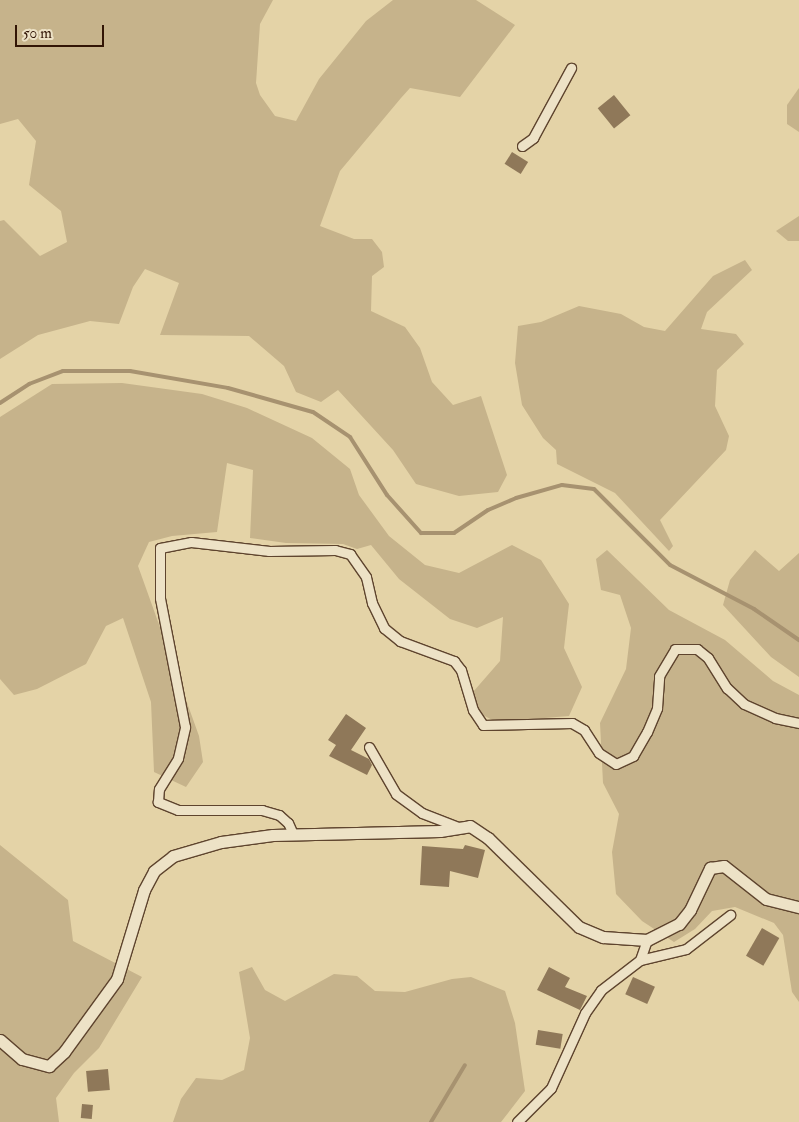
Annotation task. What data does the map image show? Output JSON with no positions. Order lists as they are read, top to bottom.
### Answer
{
  "scale_bar": "50 m"
}
